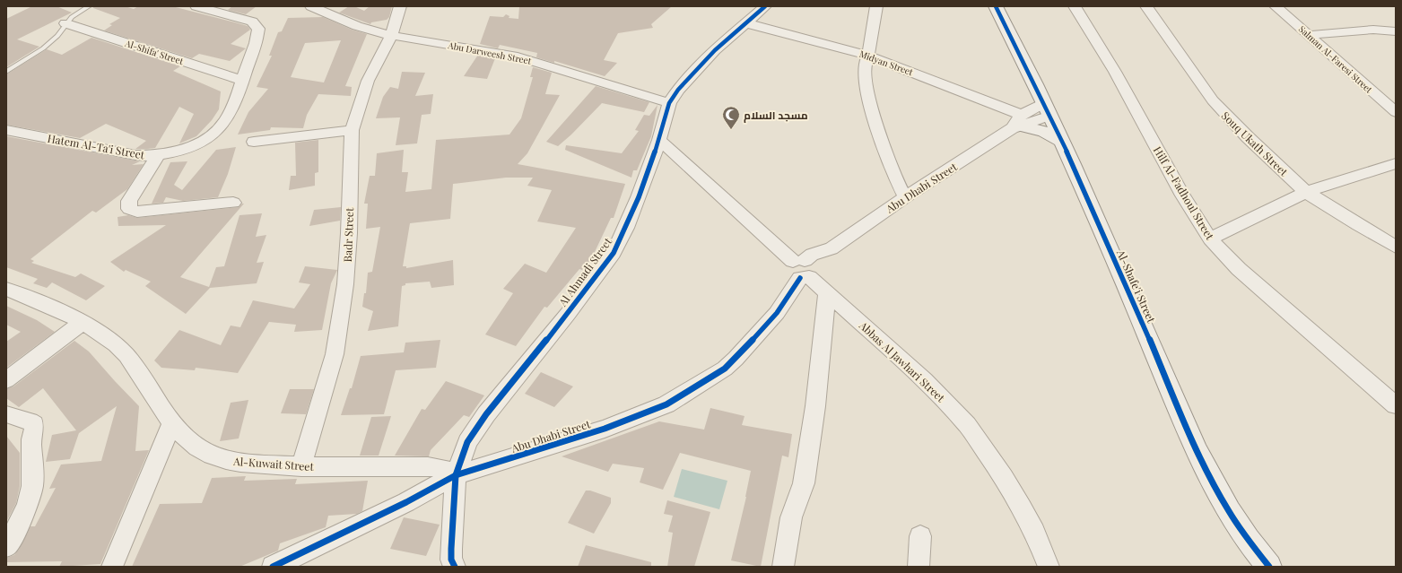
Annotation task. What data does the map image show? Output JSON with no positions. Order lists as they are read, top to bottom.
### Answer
{
  "streets": {
    "street": [
      "Al-Shifa' Street",
      "Abu Darweesh Street",
      "Salman Al-Faresi Street",
      "Midyan Street",
      "Souq Ukath Street",
      "Hatem Al-Ta'i Street",
      "Abu Dhabi Street",
      "Hilf Al-Fadhoul Street",
      "Badr Street",
      "Al Ahmadi Street",
      "Al-Shafe'i Street",
      "Abbas Al Jawhari Street",
      "Al-Kuwait Street"
    ]
  },
  "crossings": [
    ["Al-Shifa' Street", "Hatem Al-Ta'i Street"],
    ["Abu Darweesh Street", "Badr Street"],
    ["Abu Darweesh Street", "Al Ahmadi Street"],
    ["Midyan Street", "Abu Dhabi Street"],
    ["Midyan Street", "Al Ahmadi Street"],
    ["Abu Dhabi Street", "Al Ahmadi Street"],
    ["Abu Dhabi Street", "Al-Shafe'i Street"],
    ["Abu Dhabi Street", "Abbas Al Jawhari Street"],
    ["Abu Dhabi Street", "Al-Kuwait Street"],
    ["Badr Street", "Al-Kuwait Street"],
    ["Al Ahmadi Street", "Abbas Al Jawhari Street"],
    ["Al Ahmadi Street", "Al-Kuwait Street"]
  ],
  "places": {
    "mosque": ["مسجد السلام"]
  }
}
